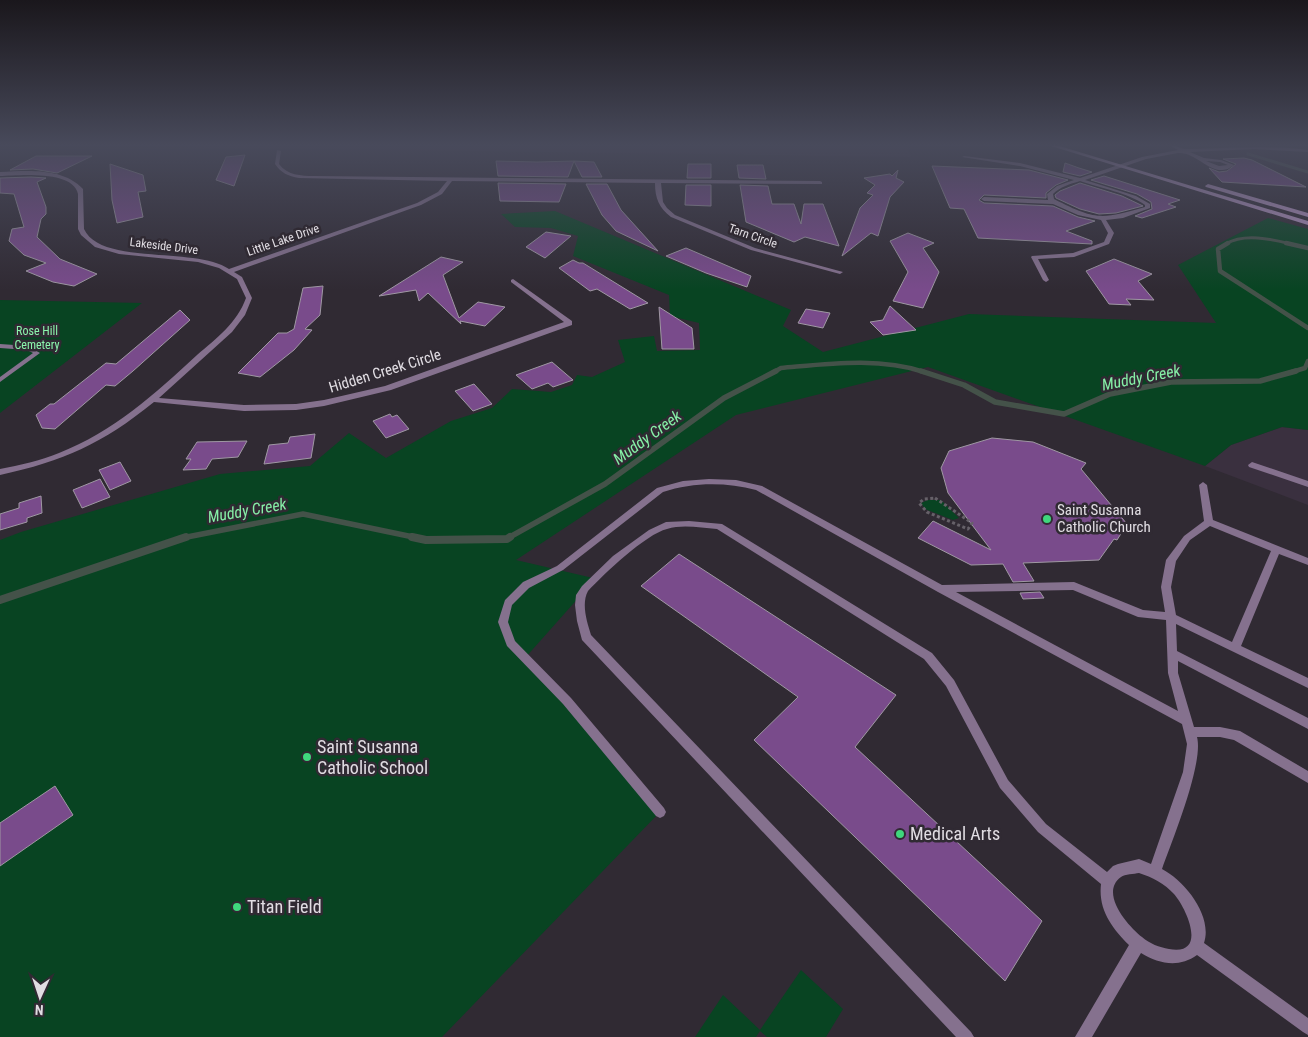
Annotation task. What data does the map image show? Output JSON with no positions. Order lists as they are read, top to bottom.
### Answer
{
  "streets": {
    "street": [
      "Tarn Circle",
      "Little Lake Drive",
      "Lakeside Drive",
      "Hidden Creek Circle"
    ]
  },
  "crossings": [
    ["Little Lake Drive", "Lakeside Drive"],
    ["Lakeside Drive", "Hidden Creek Circle"]
  ],
  "water": ["Muddy Creek"],
  "parks": ["Rose Hill Cemetery"],
  "places": [
    "Saint Susanna Catholic Church",
    "Saint Susanna Catholic School",
    "Medical Arts",
    "Titan Field"
  ],
  "north": "bottom"
}
